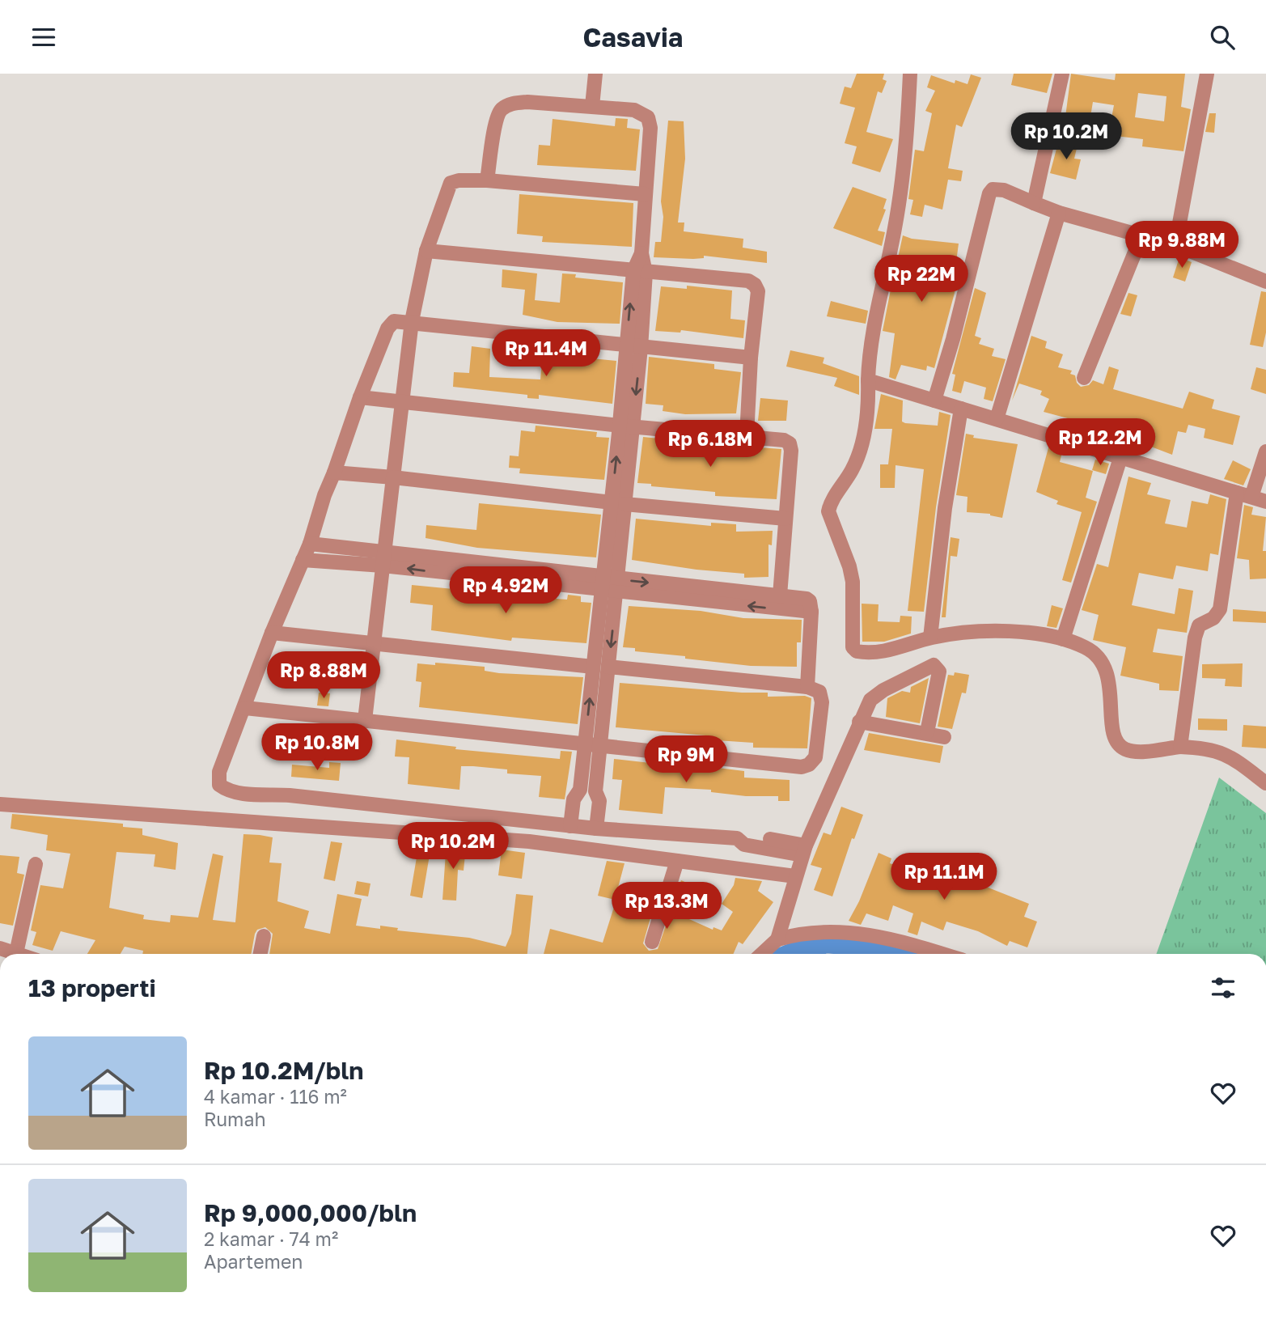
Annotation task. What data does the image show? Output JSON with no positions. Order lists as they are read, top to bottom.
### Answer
{
  "page": {
    "header": "Casavia",
    "price": [
      "Rp 10.2M",
      "Rp 9.88M",
      "Rp 22M",
      "Rp 11.4M",
      "Rp 12.2M",
      "Rp 6.18M",
      "Rp 4.92M",
      "Rp 8.88M",
      "Rp 10.8M",
      "Rp 9M",
      "Rp 10.2M",
      "Rp 11.1M",
      "Rp 13.3M"
    ],
    "heading": "13 properti",
    "list": [
      {
        "name": "Rp 10.2M/bln",
        "note": "4 kamar · 116 m² · Rumah"
      },
      {
        "name": "Rp 9,000,000/bln",
        "note": "2 kamar · 74 m² · Apartemen"
      }
    ]
  }
}
